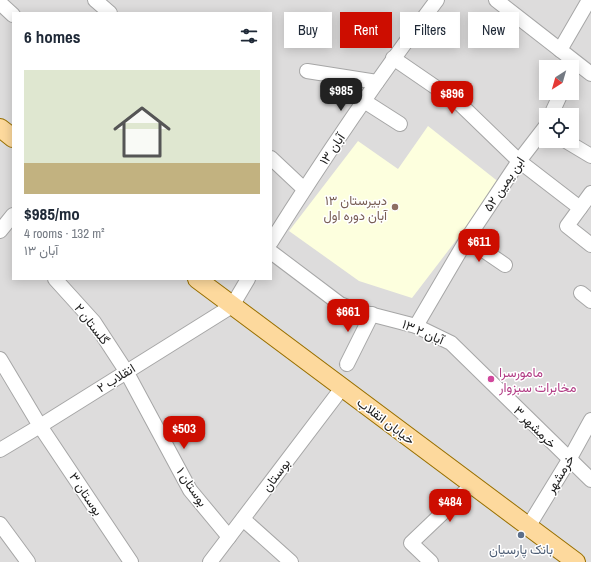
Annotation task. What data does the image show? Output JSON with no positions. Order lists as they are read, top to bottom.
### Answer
{
  "streets": {
    "main road": ["خیابان انقلاب"],
    "street": [
      "۱۳ آبان",
      "ابن یمین ۵۲",
      "گلستان ۲",
      "۱۳ آبان ۲",
      "انقلاب ۲",
      "خرمشهر ۳",
      "خرمشهر",
      "بوستان",
      "بوستان ۱",
      "بوستان ۳"
    ]
  },
  "crossings": [
    ["ابن یمین ۵۲", "۱۳ آبان ۲"],
    ["گلستان ۲", "انقلاب ۲"],
    ["گلستان ۲", "بوستان ۱"],
    ["۱۳ آبان ۲", "خرمشهر ۳"],
    ["انقلاب ۲", "خیابان انقلاب"],
    ["انقلاب ۲", "بوستان ۱"],
    ["انقلاب ۲", "بوستان ۳"],
    ["خیابان انقلاب", "خرمشهر"],
    ["خیابان انقلاب", "بوستان"],
    ["خرمشهر ۳", "خرمشهر"],
    ["بوستان", "بوستان ۱"]
  ],
  "places": ["دبیرستان ۱۳ آبان دوره اول", "مامورسرا مخابرات سبزوار", "بانک پارسیان"],
  "north": "bottom left",
  "page": {
    "chip": [
      "Buy",
      "Rent",
      "Filters",
      "New"
    ],
    "heading": "6 homes",
    "list": [
      {
        "name": "$985/mo",
        "note": "4 rooms · 132 m² · ۱۳ آبان"
      }
    ],
    "price": [
      "$985",
      "$896",
      "$611",
      "$661",
      "$503",
      "$484"
    ]
  }
}
